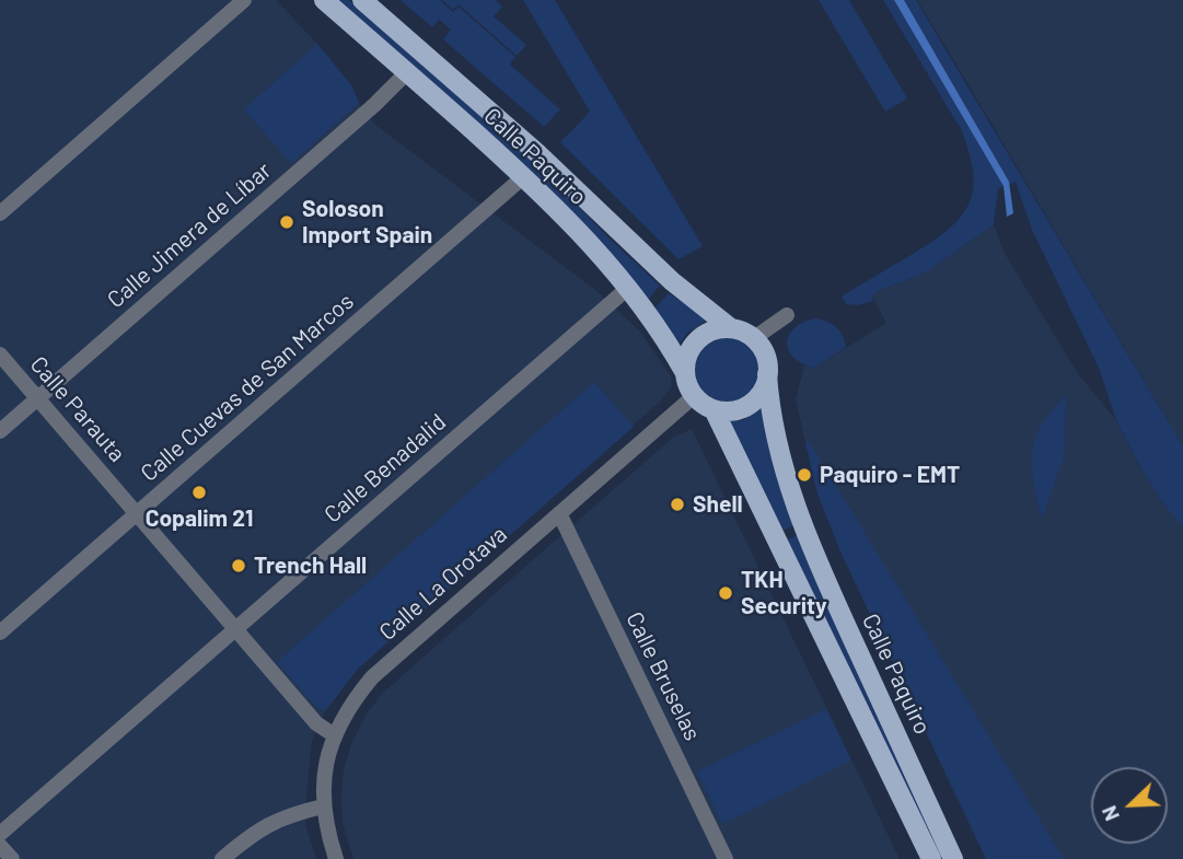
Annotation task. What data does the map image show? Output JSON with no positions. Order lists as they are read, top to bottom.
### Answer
{
  "streets": {
    "main road": ["Calle Paquiro"],
    "street": [
      "Calle Jimera de Líbar",
      "Calle Cuevas de San Marcos",
      "Calle Parauta",
      "Calle Benadalid",
      "Calle La Orotava",
      "Calle Bruselas"
    ]
  },
  "crossings": [
    ["Calle Paquiro", "Calle Jimera de Líbar"],
    ["Calle Paquiro", "Calle Cuevas de San Marcos"],
    ["Calle Paquiro", "Calle Benadalid"],
    ["Calle Paquiro", "Calle La Orotava"],
    ["Calle Jimera de Líbar", "Calle Parauta"],
    ["Calle Cuevas de San Marcos", "Calle Parauta"],
    ["Calle Parauta", "Calle Benadalid"],
    ["Calle Parauta", "Calle La Orotava"],
    ["Calle La Orotava", "Calle Bruselas"]
  ],
  "places": [
    "Soloson Import Spain",
    "Paquiro - EMT",
    "Copalim 21",
    "Shell",
    "Trench Hall",
    "TKH Security"
  ],
  "north": "bottom left"
}
